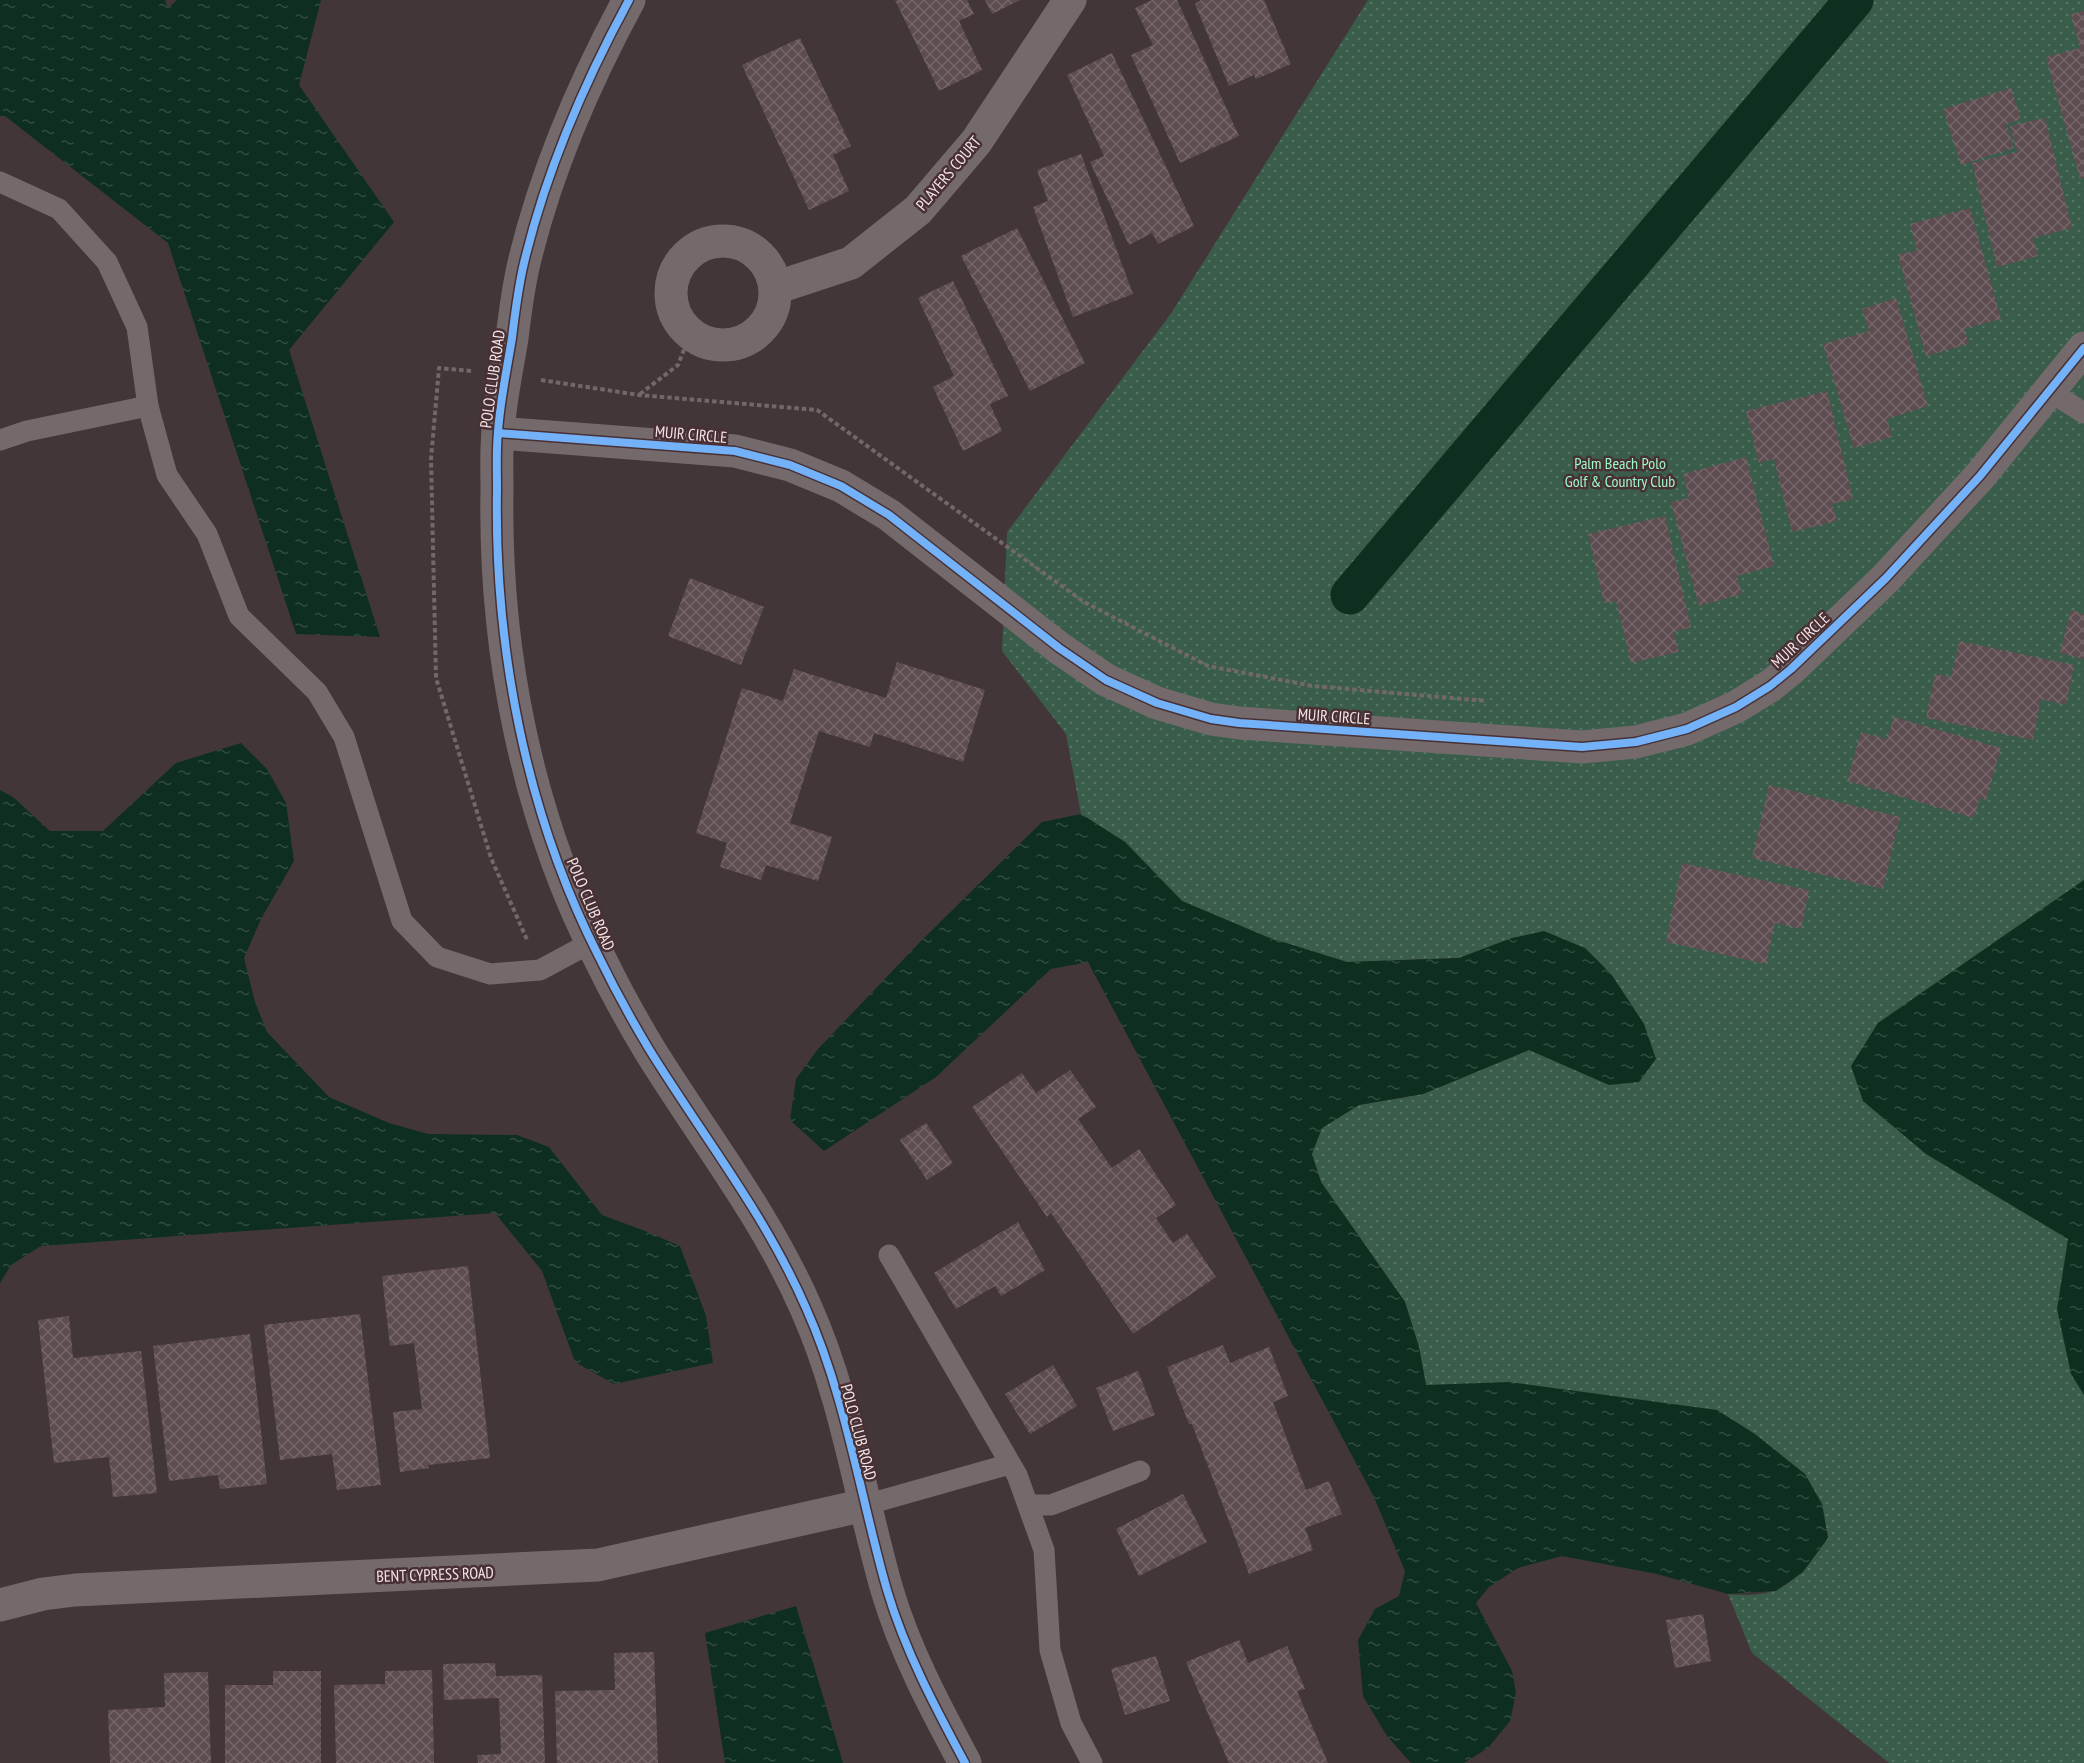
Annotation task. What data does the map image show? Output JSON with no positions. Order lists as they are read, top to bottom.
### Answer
{
  "streets": {
    "street": [
      "PLAYERS COURT",
      "POLO CLUB ROAD",
      "MUIR CIRCLE",
      "BENT CYPRESS ROAD"
    ]
  },
  "crossings": [
    ["POLO CLUB ROAD", "MUIR CIRCLE"],
    ["POLO CLUB ROAD", "BENT CYPRESS ROAD"]
  ],
  "parks": ["Palm Beach Polo Golf & Country Club"]
}
